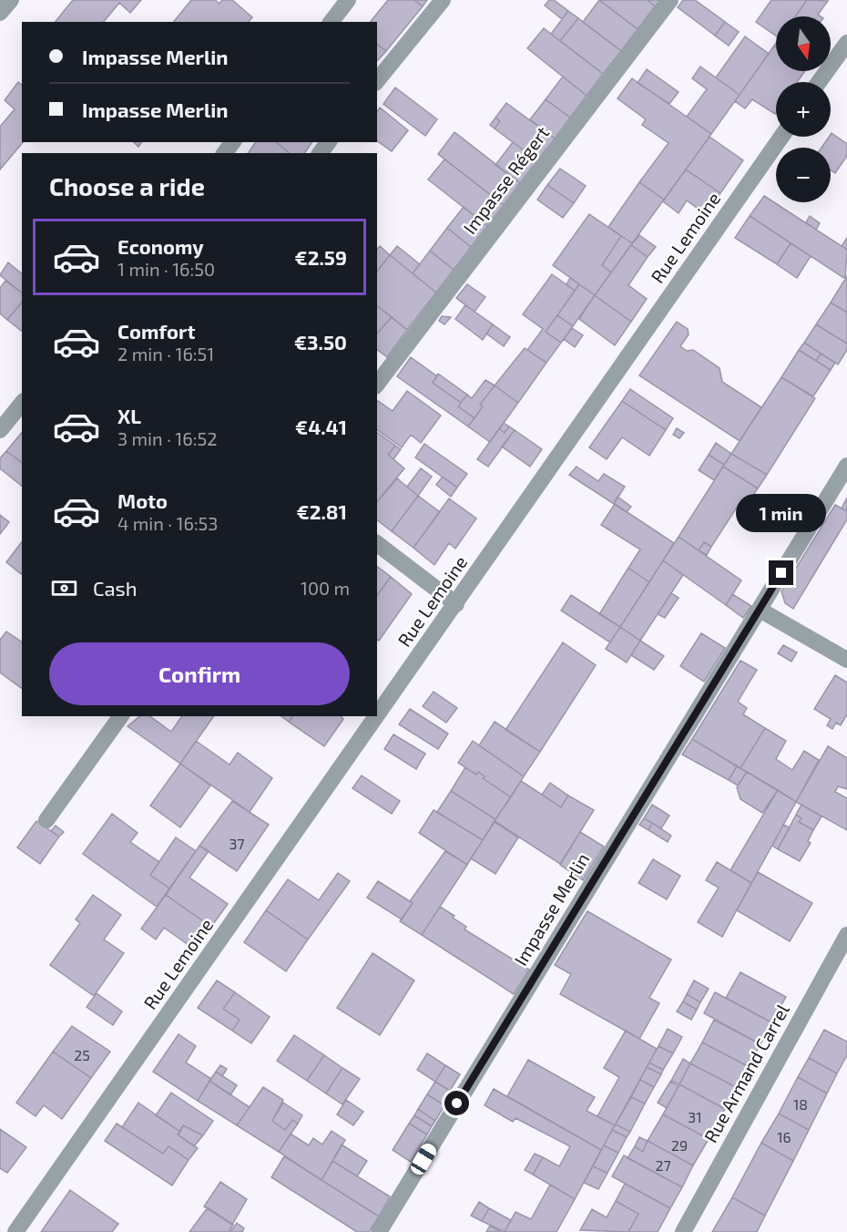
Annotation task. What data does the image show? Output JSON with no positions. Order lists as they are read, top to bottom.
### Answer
{
  "streets": {
    "street": [
      "Impasse Régert",
      "Rue Lemoine",
      "Impasse Merlin",
      "Rue Armand Carrel"
    ]
  },
  "house_numbers": [
    "37",
    "25",
    "18",
    "31",
    "16",
    "29",
    "27"
  ],
  "north": "bottom",
  "page": {
    "map_buttons": ["+", "−"],
    "banner": ["Impasse Merlin", "Impasse Merlin"],
    "heading": "Choose a ride",
    "list": [
      {
        "name": "Economy",
        "note": "1 min · 16:50",
        "value": "€2.59"
      },
      {
        "name": "Comfort",
        "note": "2 min · 16:51",
        "value": "€3.50"
      },
      {
        "name": "XL",
        "note": "3 min · 16:52",
        "value": "€4.41"
      },
      {
        "name": "Moto",
        "note": "4 min · 16:53",
        "value": "€2.81"
      }
    ],
    "bubble": "1 min",
    "pay": ["Cash", "100 m"],
    "buttons": "Confirm"
  }
}
